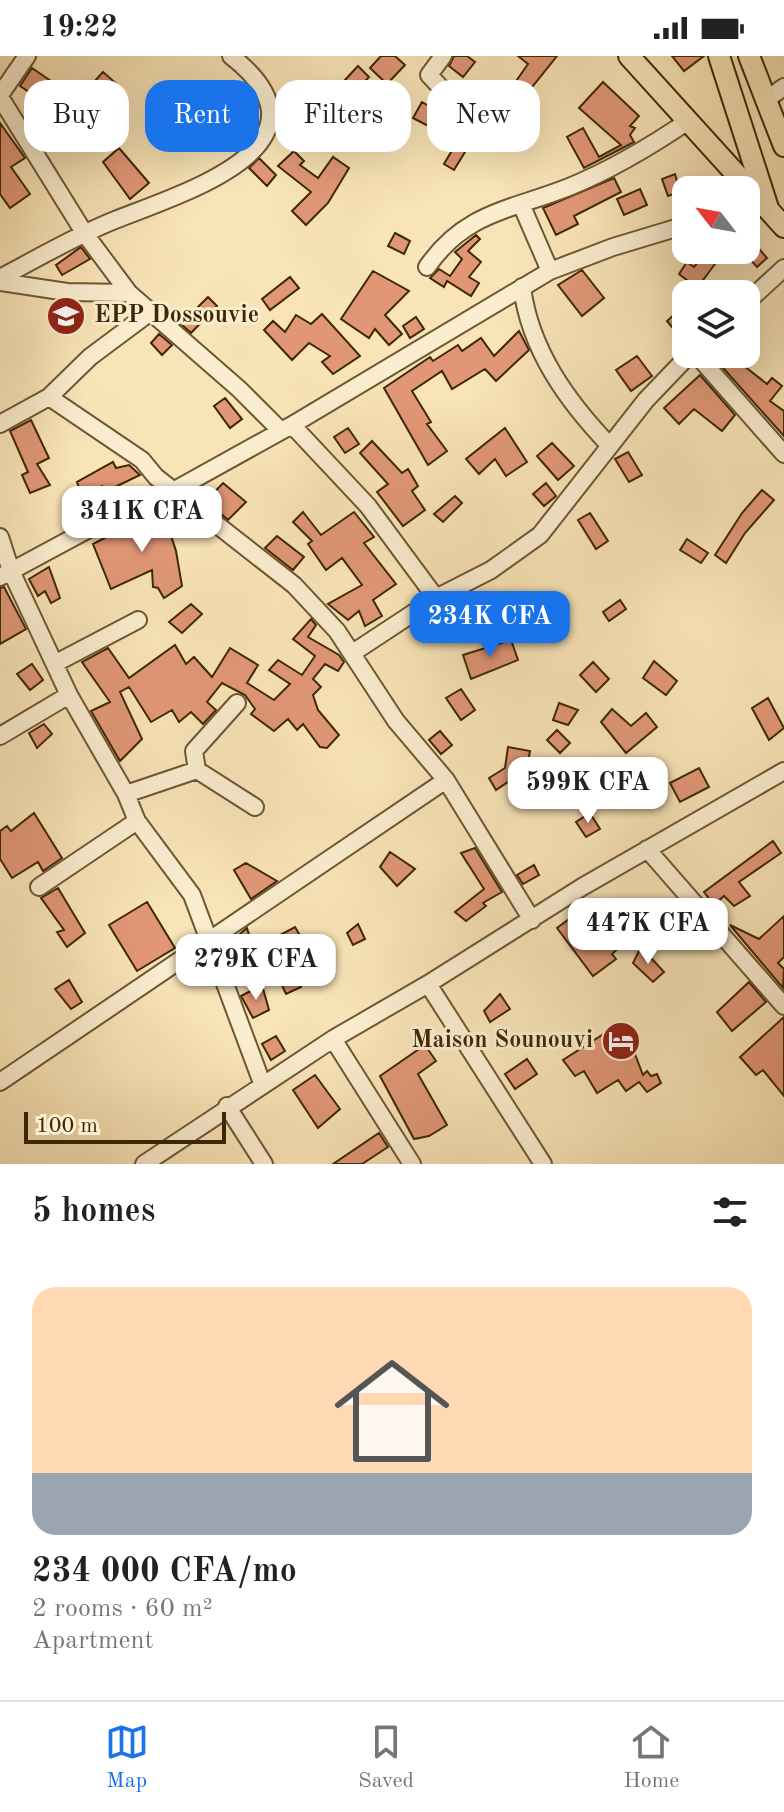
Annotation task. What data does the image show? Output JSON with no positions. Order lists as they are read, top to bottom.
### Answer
{
  "places": {
    "school or university": ["EPP Dossouvie"],
    "hotel": ["Maison Sounouvi"]
  },
  "scale_bar": "100 m",
  "north": "top left",
  "page": {
    "status": "19:22",
    "chip": [
      "Buy",
      "Rent",
      "Filters",
      "New"
    ],
    "price": [
      "341K CFA",
      "234K CFA",
      "599K CFA",
      "447K CFA",
      "279K CFA"
    ],
    "scale": "100 m",
    "heading": "5 homes",
    "list": [
      {
        "name": "234 000 CFA/mo",
        "note": "2 rooms · 60 m² · Apartment"
      }
    ],
    "tabs": ["Map", "Saved", "Home"]
  }
}
